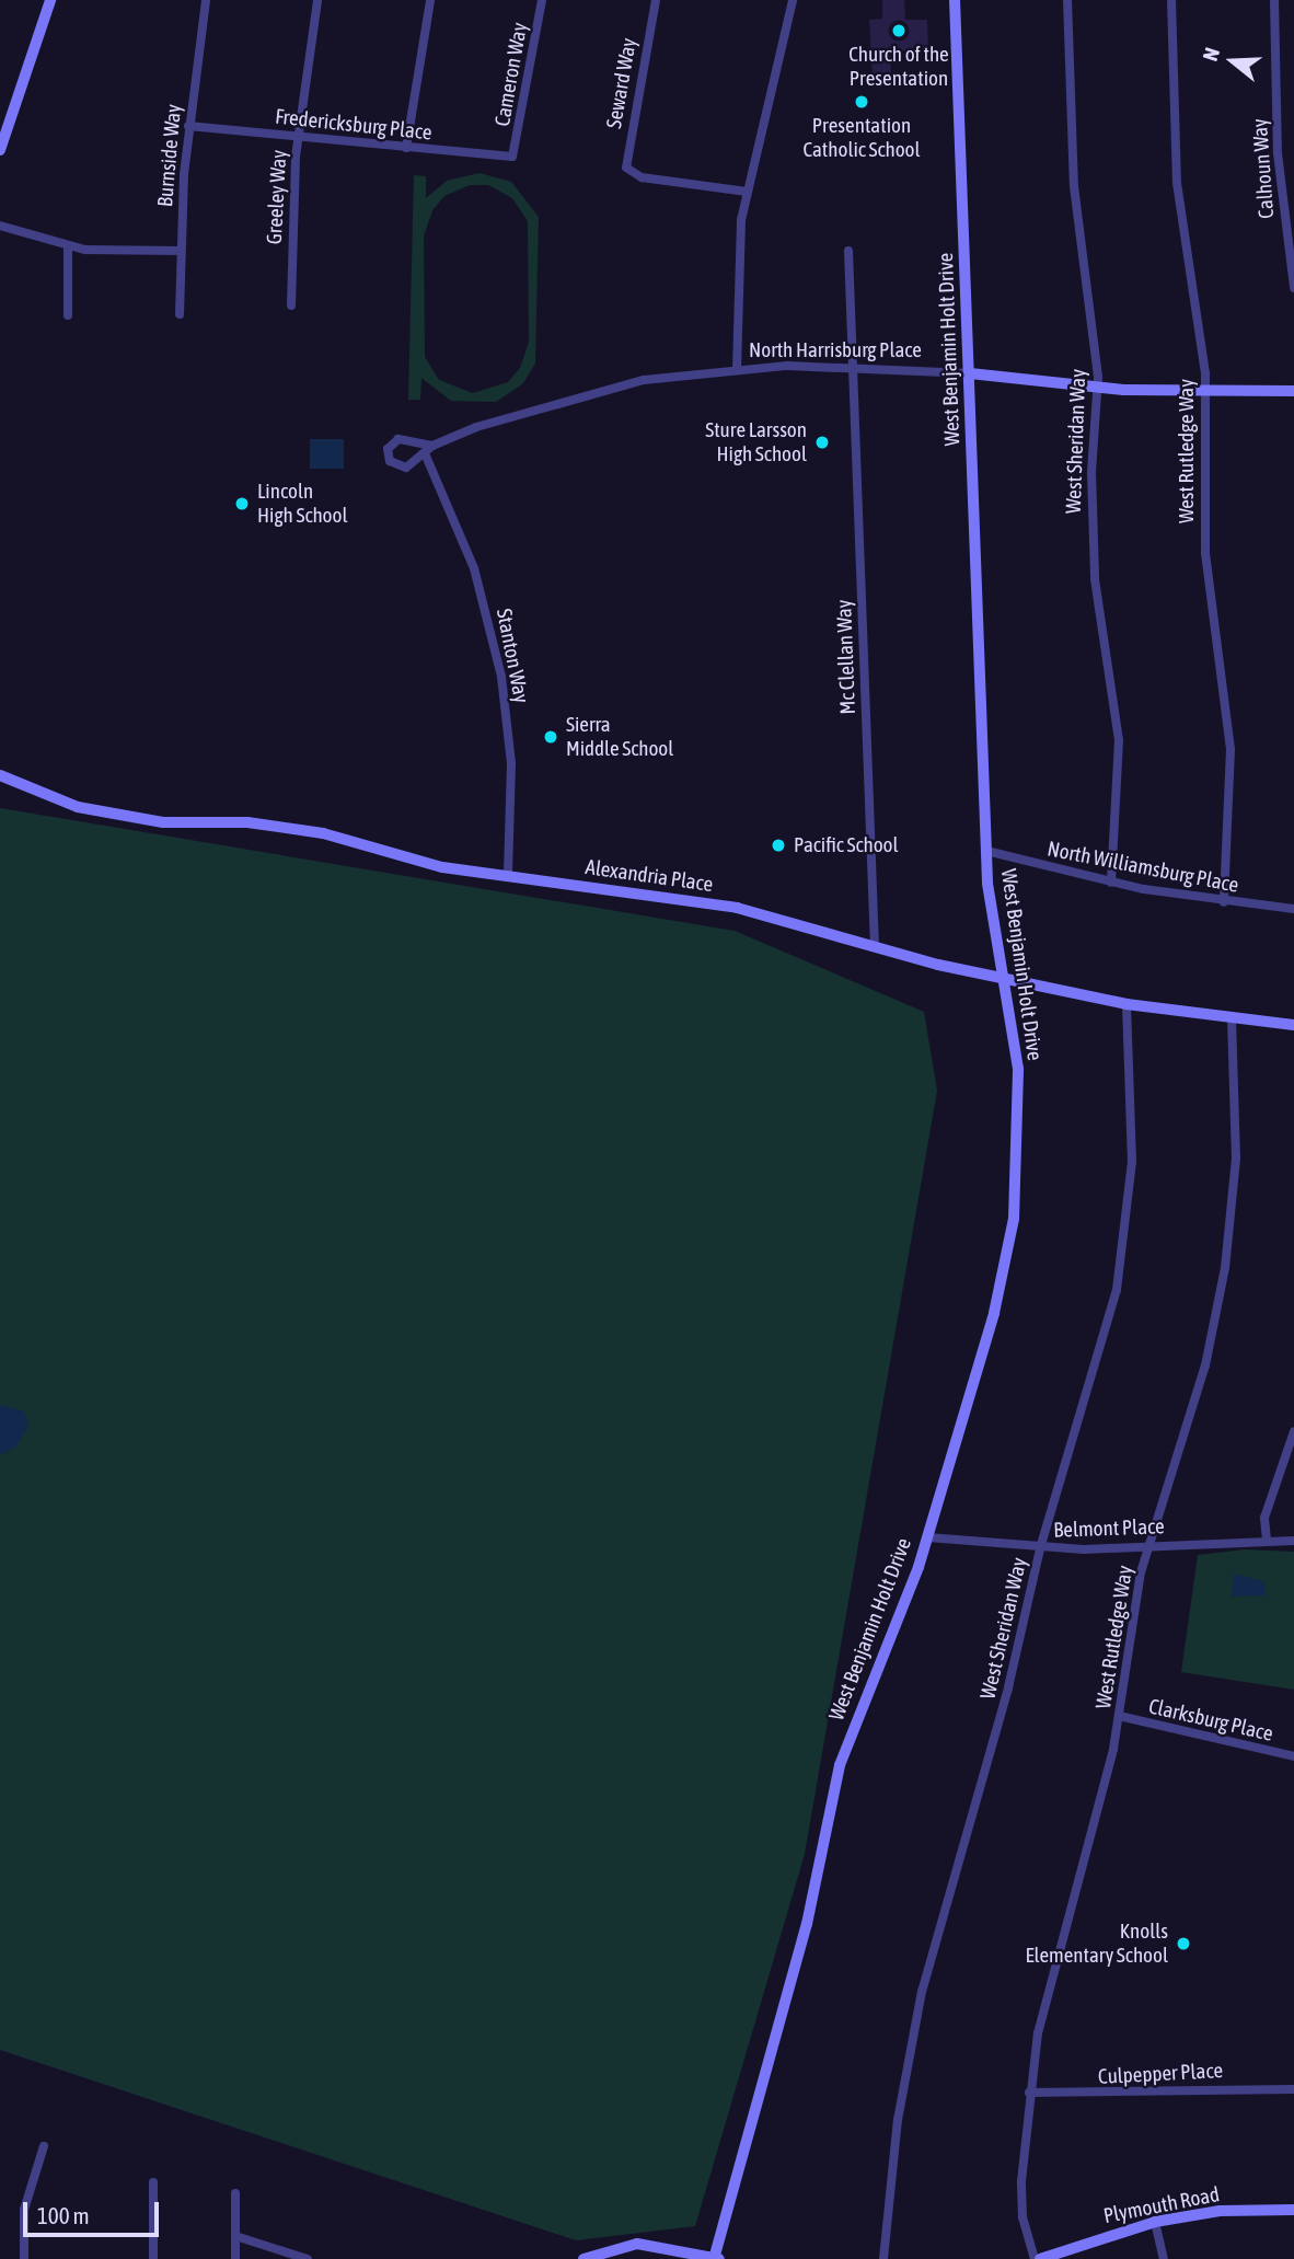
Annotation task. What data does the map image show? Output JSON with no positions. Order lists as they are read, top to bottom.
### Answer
{
  "streets": {
    "main road": [
      "West Benjamin Holt Drive",
      "North Harrisburg Place",
      "Alexandria Place",
      "Plymouth Road"
    ],
    "street": [
      "Cameron Way",
      "Seward Way",
      "Fredericksburg Place",
      "Burnside Way",
      "Calhoun Way",
      "Greeley Way",
      "West Sheridan Way",
      "West Rutledge Way",
      "Stanton Way",
      "Mc Clellan Way",
      "North Williamsburg Place",
      "Belmont Place",
      "Clarksburg Place",
      "Culpepper Place"
    ]
  },
  "crossings": [
    ["Cameron Way", "Fredericksburg Place"],
    ["Fredericksburg Place", "Burnside Way"],
    ["Fredericksburg Place", "Greeley Way"],
    ["West Benjamin Holt Drive", "North Harrisburg Place"],
    ["West Benjamin Holt Drive", "North Williamsburg Place"],
    ["West Benjamin Holt Drive", "Alexandria Place"],
    ["West Benjamin Holt Drive", "Belmont Place"],
    ["North Harrisburg Place", "West Sheridan Way"],
    ["North Harrisburg Place", "West Rutledge Way"],
    ["North Harrisburg Place", "Stanton Way"],
    ["North Harrisburg Place", "Mc Clellan Way"],
    ["West Sheridan Way", "North Williamsburg Place"],
    ["West Sheridan Way", "Alexandria Place"],
    ["West Sheridan Way", "Belmont Place"],
    ["West Rutledge Way", "North Williamsburg Place"],
    ["West Rutledge Way", "Alexandria Place"],
    ["West Rutledge Way", "Belmont Place"],
    ["West Rutledge Way", "Clarksburg Place"],
    ["West Rutledge Way", "Culpepper Place"],
    ["West Rutledge Way", "Plymouth Road"],
    ["Stanton Way", "Alexandria Place"],
    ["Mc Clellan Way", "Alexandria Place"]
  ],
  "places": [
    "Church of the Presentation",
    "Presentation Catholic School",
    "Sture Larsson High School",
    "Lincoln High School",
    "Sierra Middle School",
    "Pacific School",
    "Knolls Elementary School"
  ],
  "scale_bar": "100 m",
  "north": "left"
}
